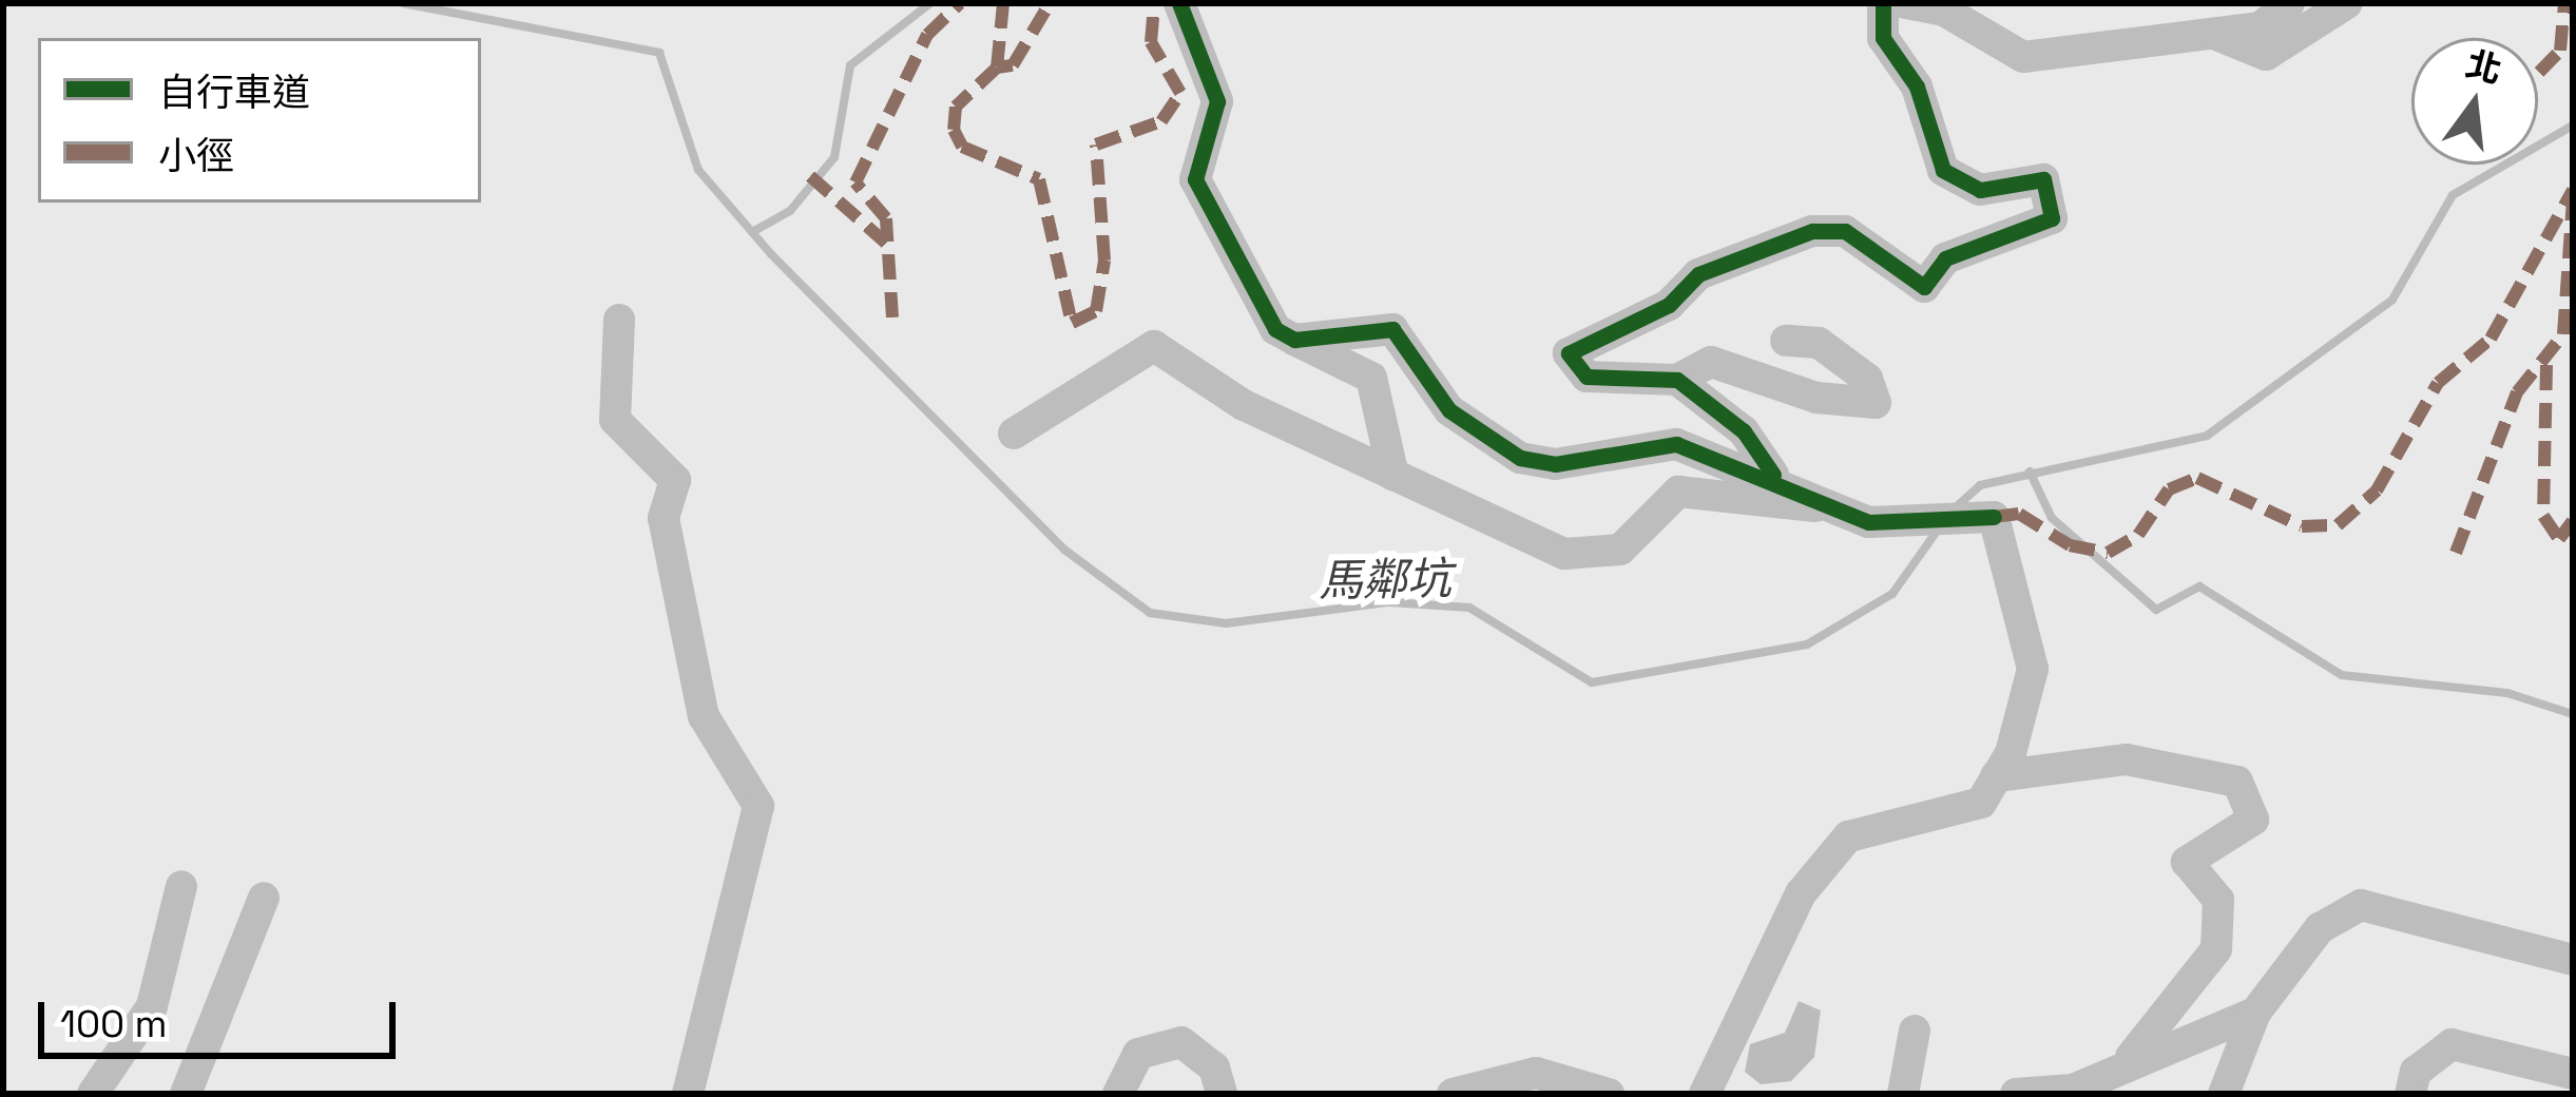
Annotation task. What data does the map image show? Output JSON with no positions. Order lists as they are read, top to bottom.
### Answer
{
  "water": ["馬鄰坑"],
  "legend": ["自行車道", "小徑"],
  "scale_bar": "100 m",
  "north": "top"
}
